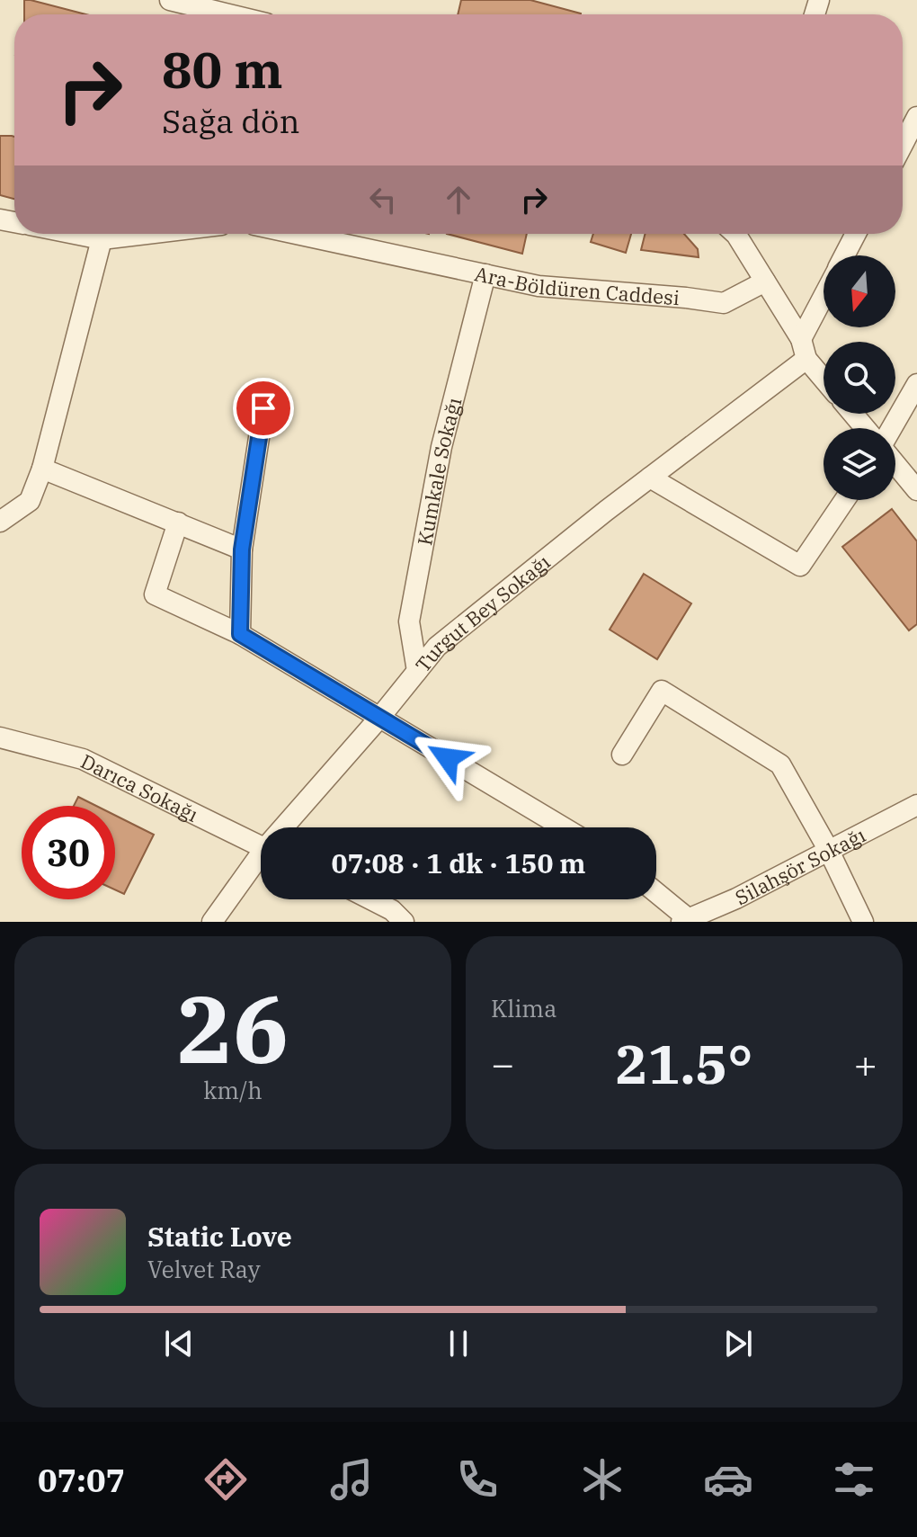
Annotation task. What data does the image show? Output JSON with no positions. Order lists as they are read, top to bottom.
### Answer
{
  "streets": {
    "street": [
      "Ara-Böldüren Caddesi",
      "Kumkale Sokağı",
      "Turgut Bey Sokağı",
      "Darıca Sokağı",
      "Silahşör Sokağı"
    ]
  },
  "crossings": [
    ["Ara-Böldüren Caddesi", "Kumkale Sokağı"],
    ["Kumkale Sokağı", "Turgut Bey Sokağı"]
  ],
  "north": "bottom",
  "page": {
    "turn": ["80 m", "Sağa dön"],
    "limit": "30",
    "trip": "07:08 · 1 dk · 150 m",
    "tile": [
      ["26", "km/h"],
      "Klima"
    ],
    "heat": ["−", "21.5°", "+"],
    "song": ["Static Love", "Velvet Ray"],
    "tabs": "07:07"
  }
}
